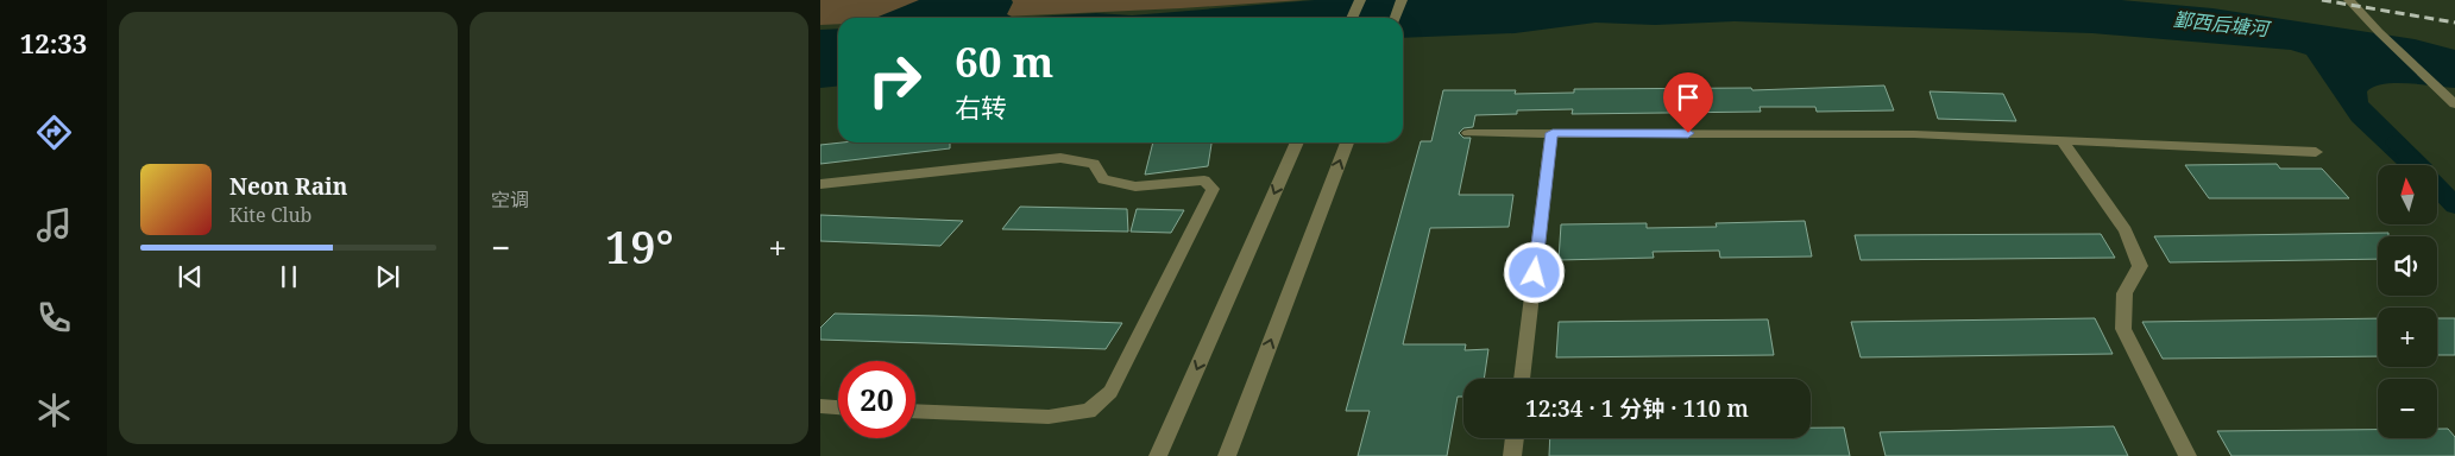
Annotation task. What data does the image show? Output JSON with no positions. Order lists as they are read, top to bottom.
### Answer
{
  "water": ["鄞西后塘河"],
  "north": "top",
  "page": {
    "tabs": "12:33",
    "tile": "空调",
    "turn": ["60 m", "右转"],
    "song": ["Neon Rain", "Kite Club"],
    "map_buttons": ["+", "−"],
    "heat": ["−", "19°", "+"],
    "limit": "20",
    "trip": "12:34 · 1 分钟 · 110 m"
  }
}
